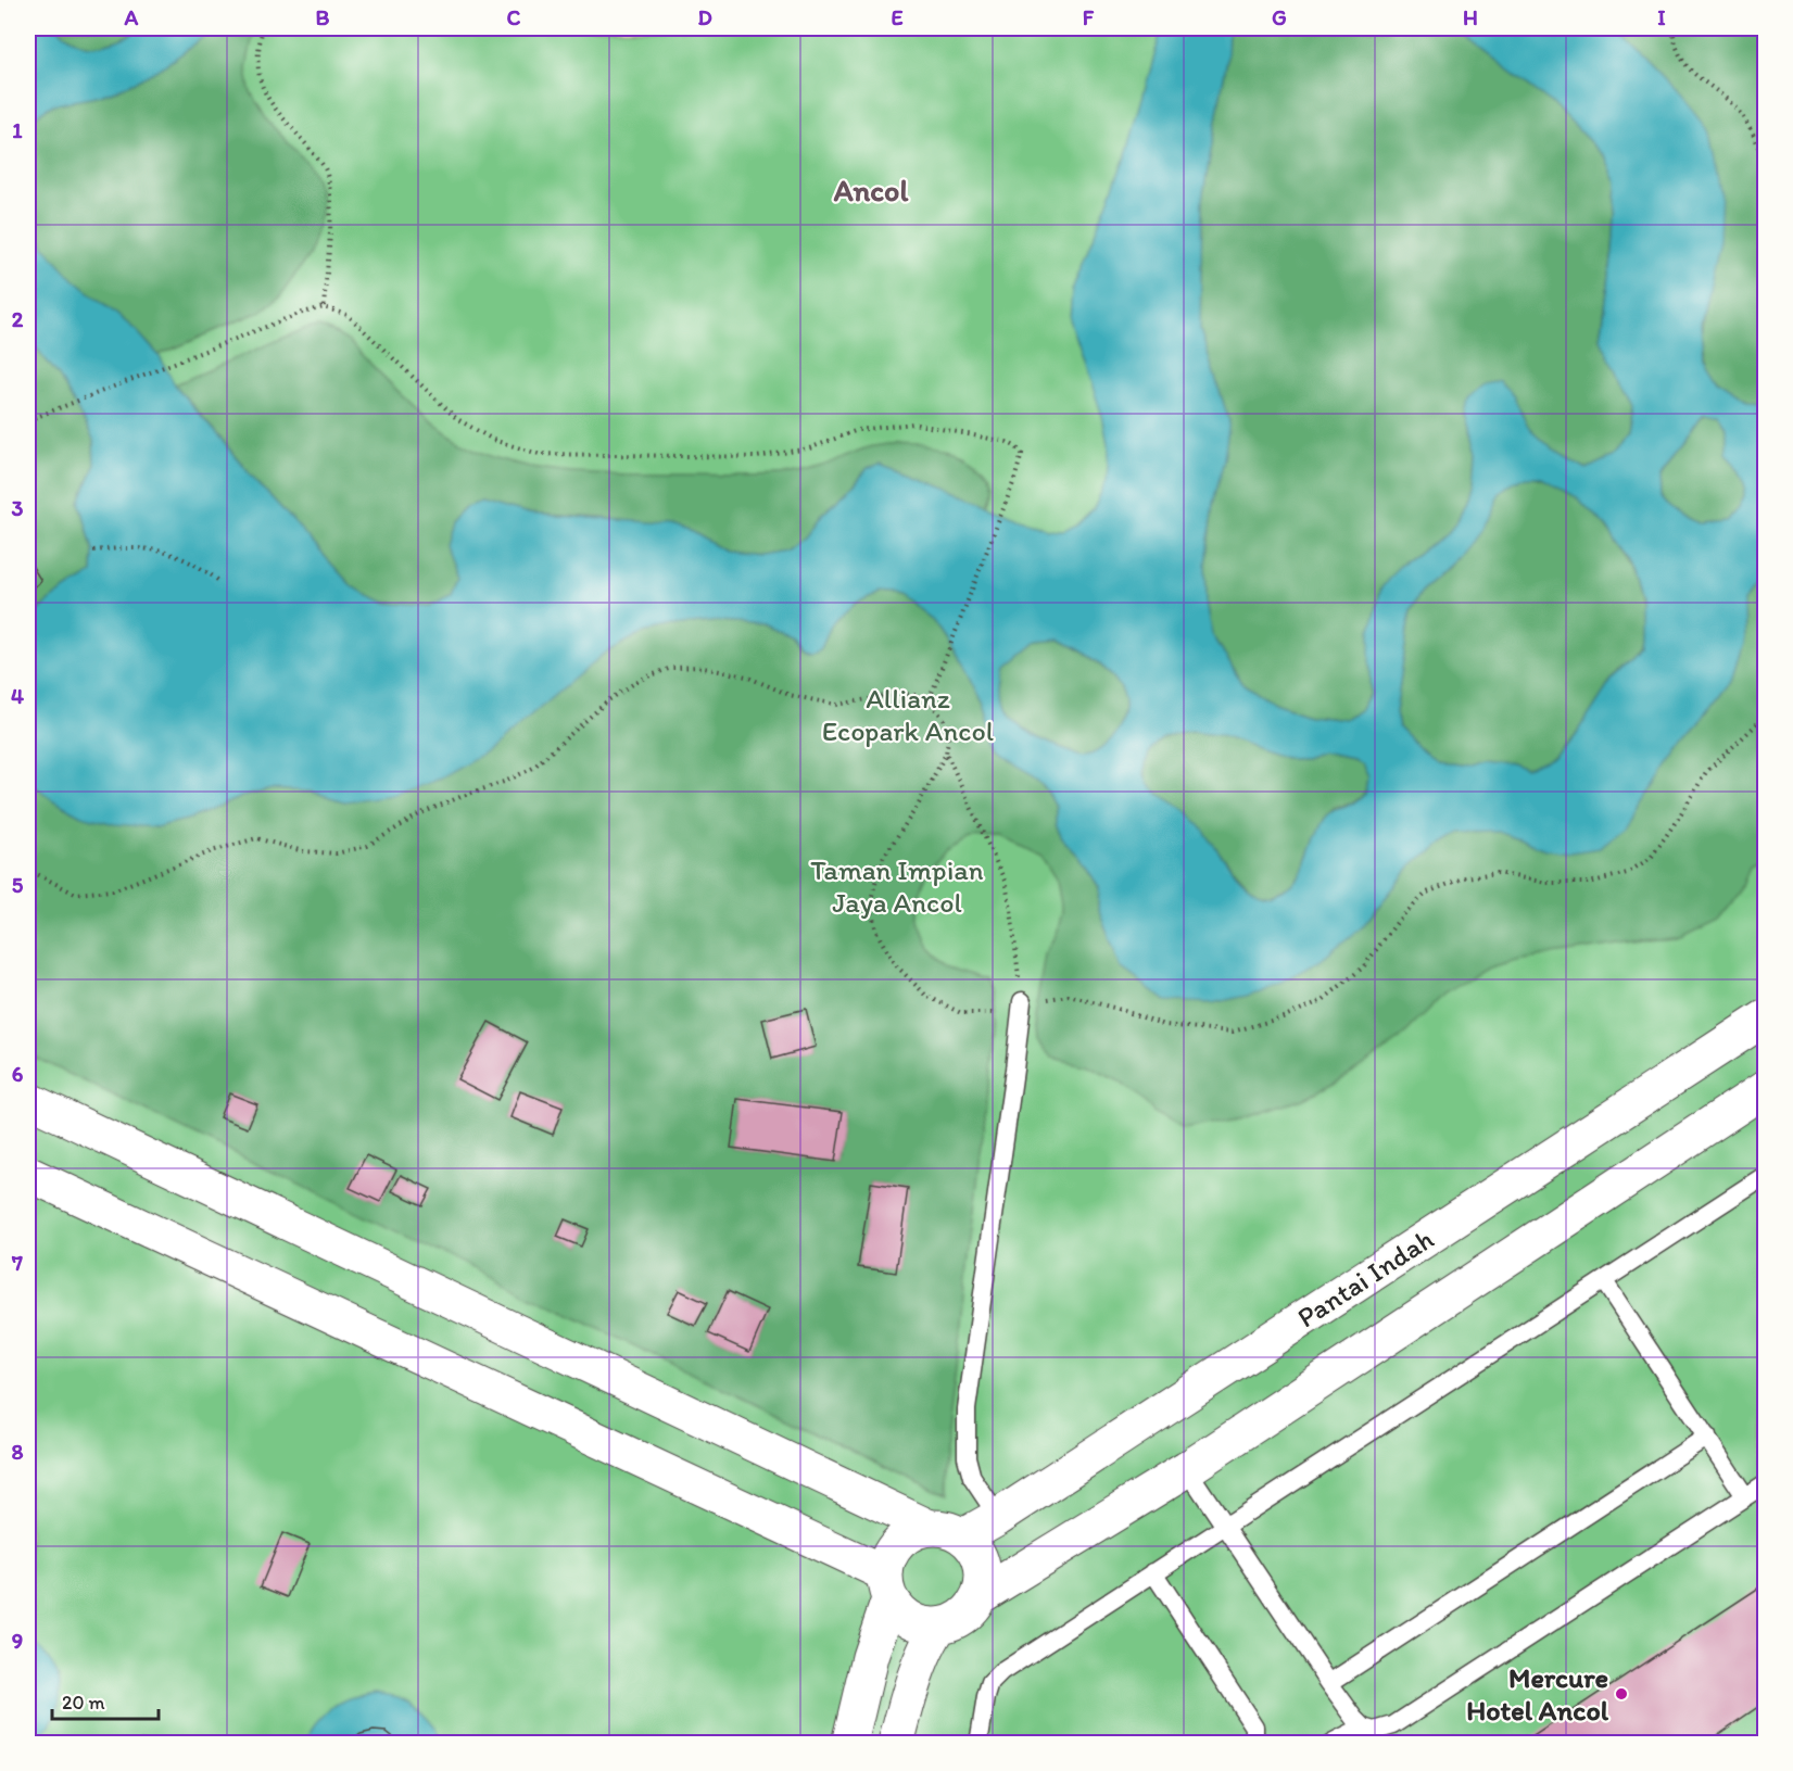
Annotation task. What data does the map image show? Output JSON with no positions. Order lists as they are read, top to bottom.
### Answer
{
  "streets": {
    "street": ["Pantai Indah"]
  },
  "districts": ["Ancol"],
  "parks": ["Allianz Ecopark Ancol", "Taman Impian Jaya Ancol"],
  "places": ["Mercure Hotel Ancol"],
  "scale_bar": "20 m",
  "grid": {
    "columns": [
      "A",
      "B",
      "C",
      "D",
      "E",
      "F",
      "G",
      "H",
      "I"
    ],
    "rows": [
      "1",
      "2",
      "3",
      "4",
      "5",
      "6",
      "7",
      "8",
      "9"
    ]
  }
}
